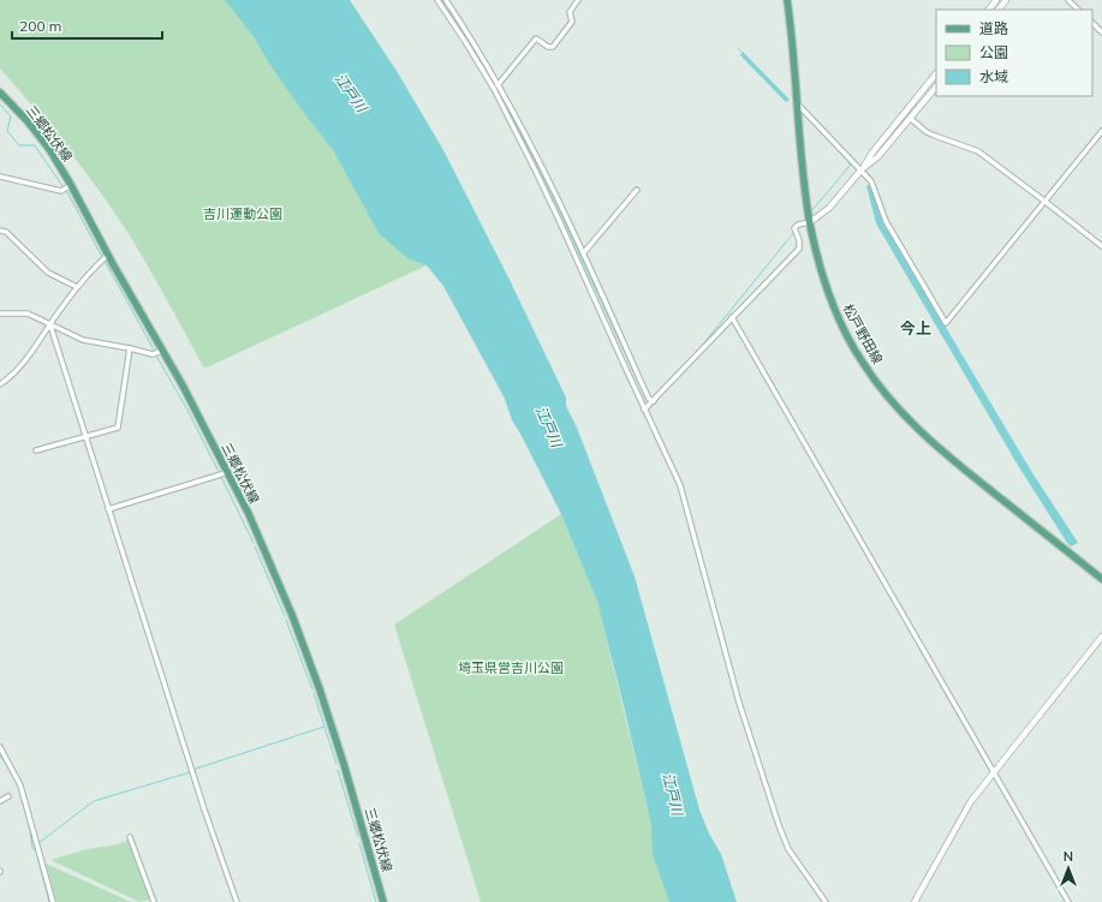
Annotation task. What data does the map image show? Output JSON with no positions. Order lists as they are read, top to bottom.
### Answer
{
  "streets": {
    "main road": ["三郷松伏線", "松戸野田線"]
  },
  "districts": ["今上"],
  "water": ["江戸川"],
  "parks": ["吉川運動公園", "埼玉県営吉川公園"],
  "legend": ["道路", "公園", "水域"],
  "scale_bar": "200 m",
  "north": "top"
}
